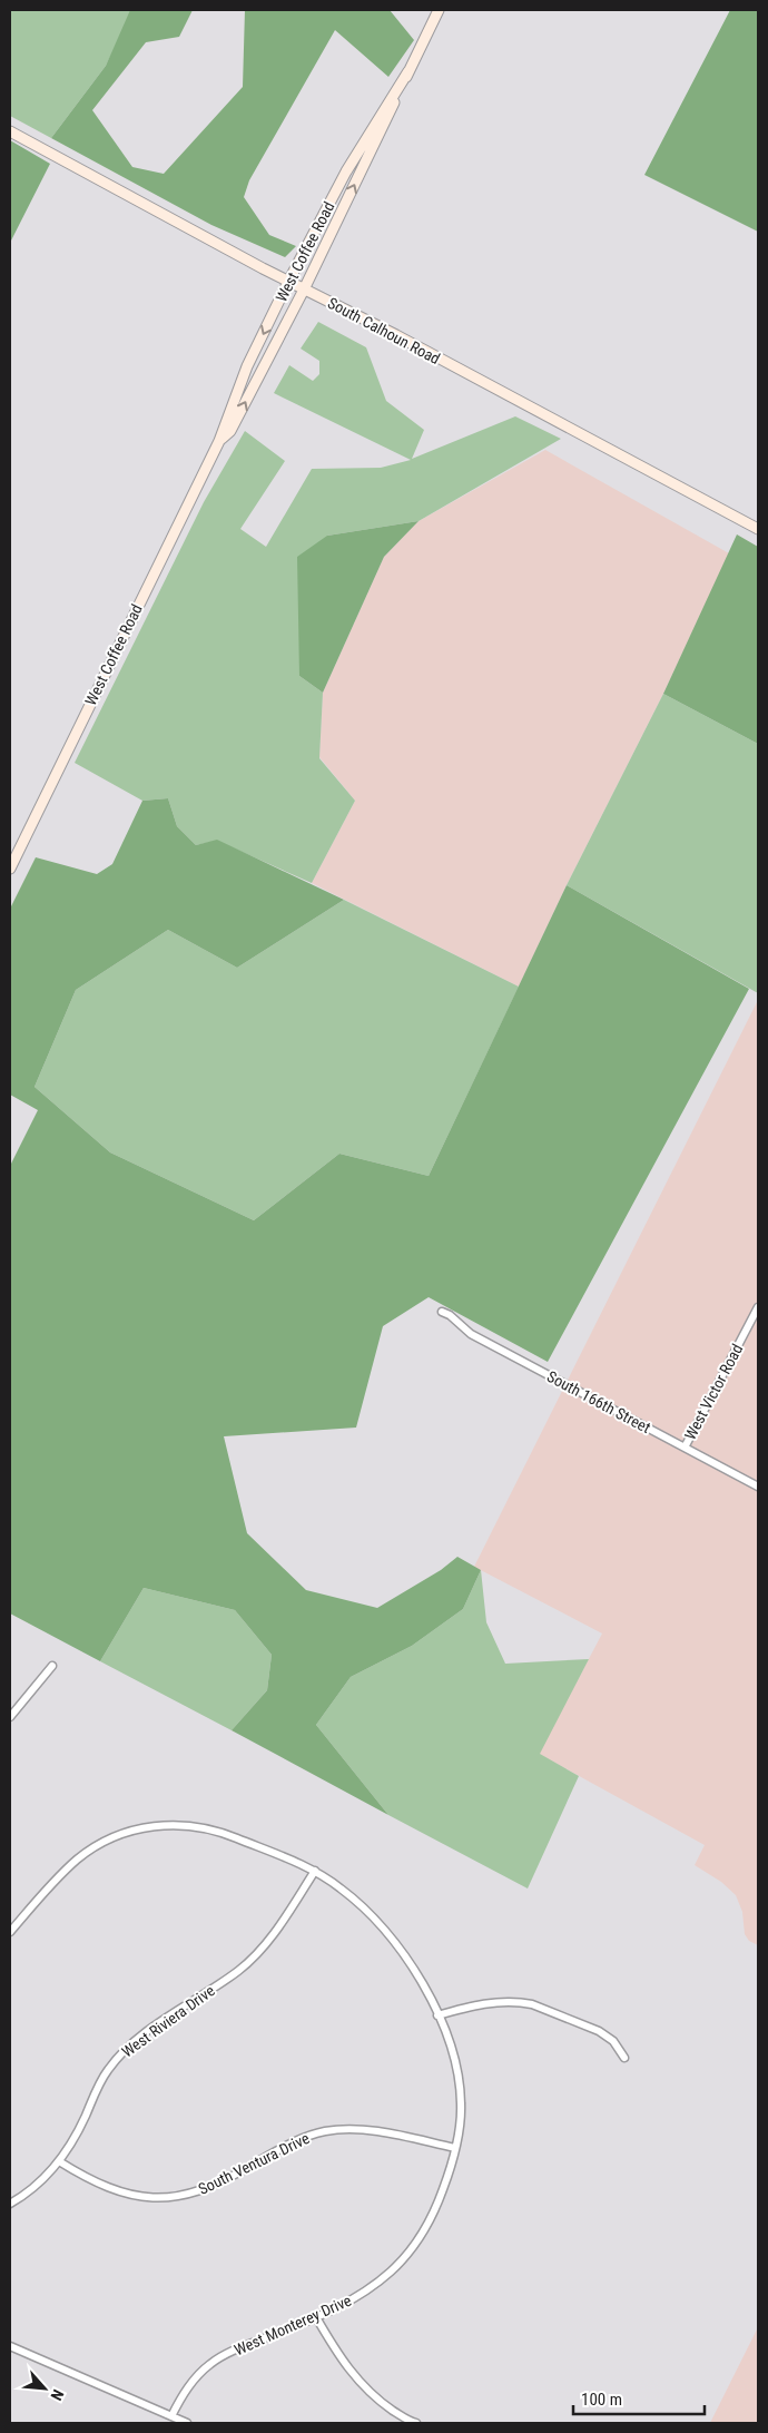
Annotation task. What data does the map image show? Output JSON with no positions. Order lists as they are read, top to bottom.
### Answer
{
  "streets": {
    "street": [
      "West Coffee Road",
      "South Calhoun Road",
      "West Victor Road",
      "South 166th Street",
      "West Riviera Drive",
      "South Ventura Drive",
      "West Monterey Drive"
    ]
  },
  "crossings": [
    ["West Coffee Road", "South Calhoun Road"],
    ["West Victor Road", "South 166th Street"],
    ["West Riviera Drive", "South Ventura Drive"],
    ["West Riviera Drive", "West Monterey Drive"],
    ["South Ventura Drive", "West Monterey Drive"]
  ],
  "scale_bar": "100 m",
  "north": "bottom right"
}
